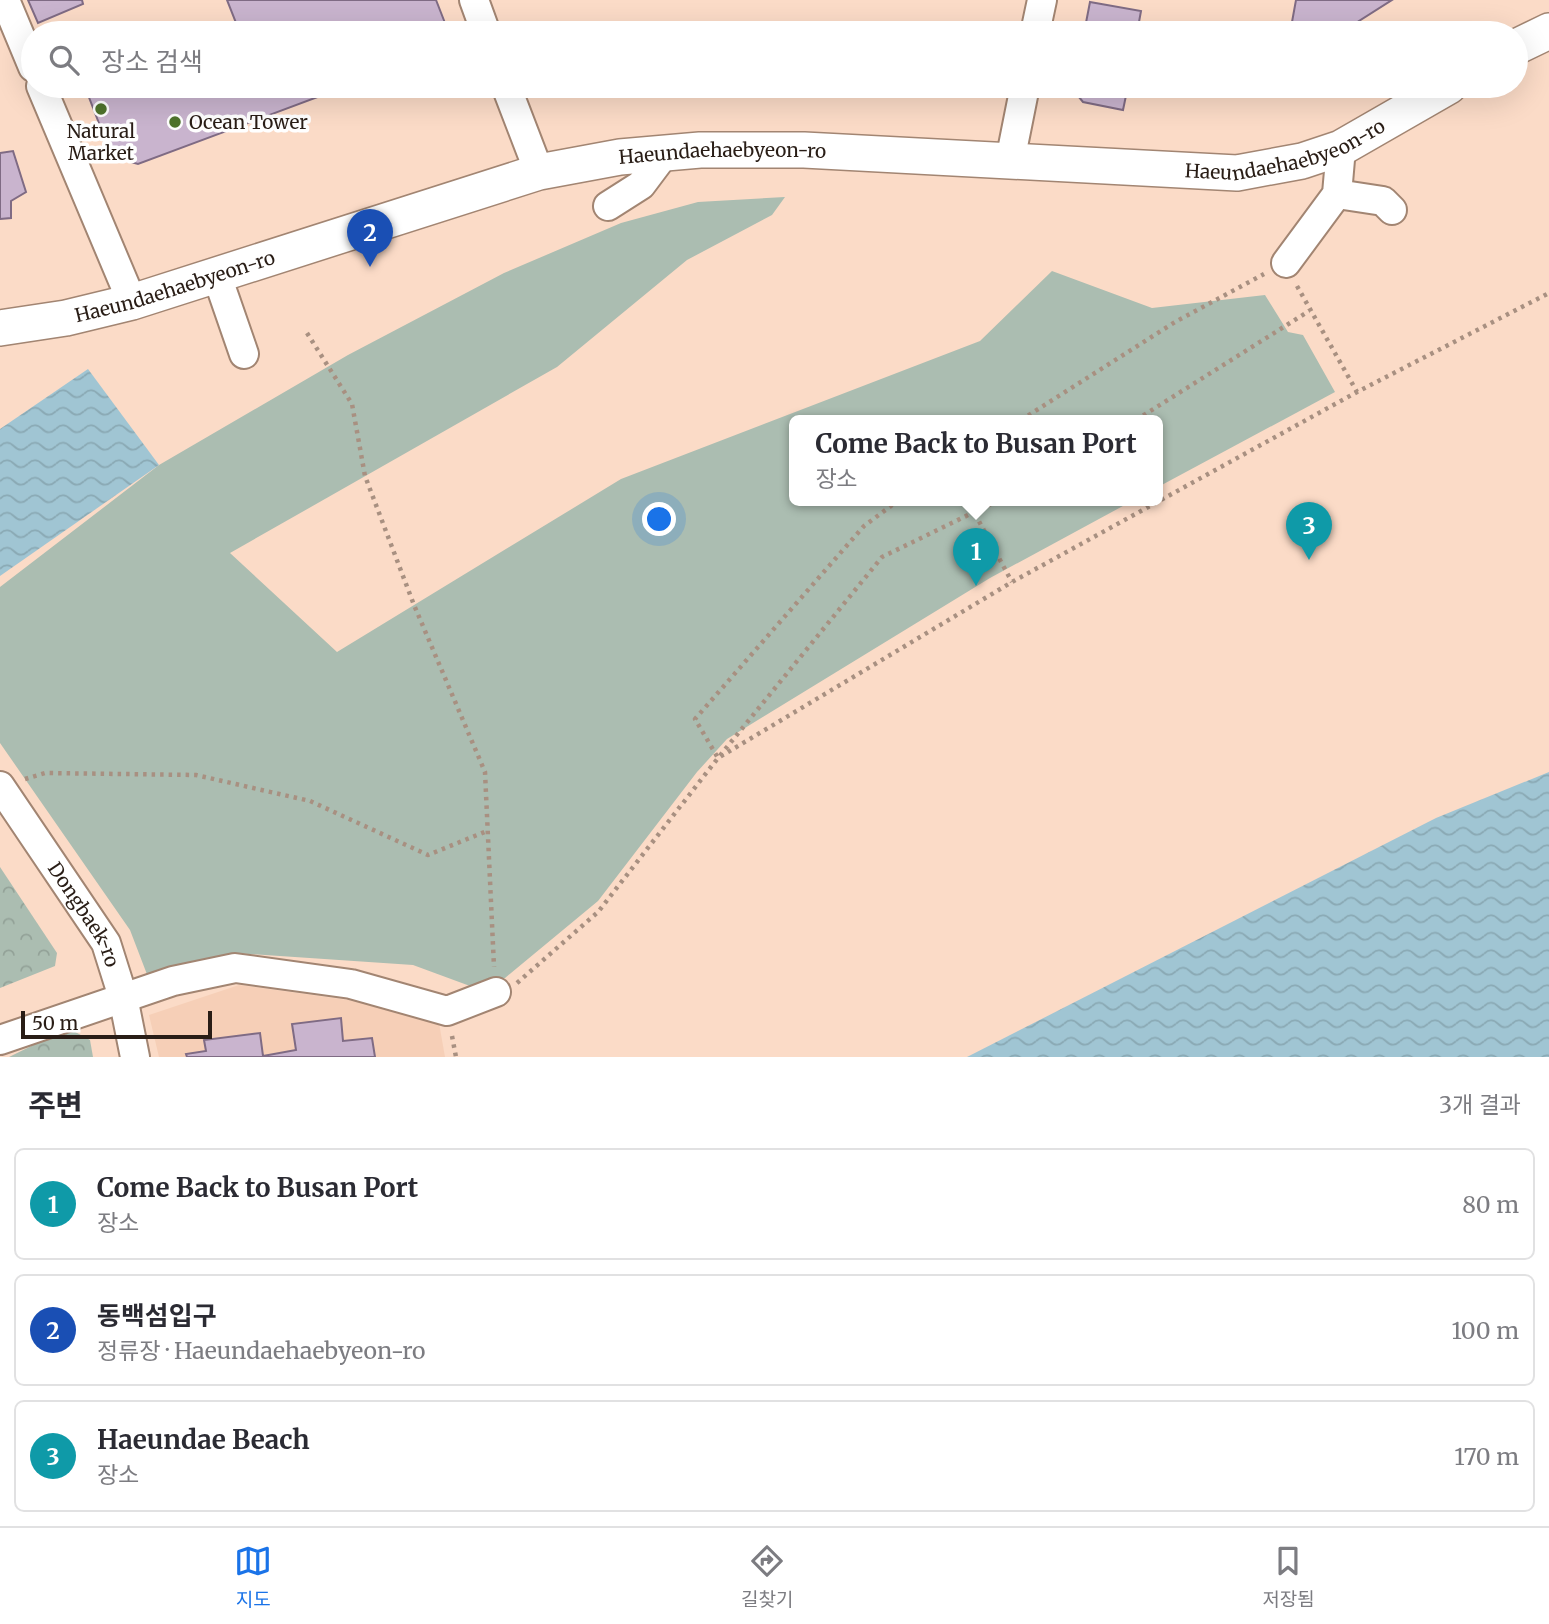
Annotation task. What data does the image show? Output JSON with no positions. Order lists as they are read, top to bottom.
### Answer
{
  "streets": {
    "main road": ["Haeundaehaebyeon-ro"],
    "street": ["Dongbaek-ro"]
  },
  "places": ["Natural Market", "Ocean Tower"],
  "scale_bar": "50 m",
  "page": {
    "search": "장소 검색",
    "pins": ["2", "3", "1"],
    "popup": ["Come Back to Busan Port", "장소"],
    "scale": "50 m",
    "heading": ["주변", "3개 결과"],
    "list": [
      {
        "mark": "1",
        "name": "Come Back to Busan Port",
        "note": "장소",
        "value": "80 m"
      },
      {
        "mark": "2",
        "name": "동백섬입구",
        "note": "정류장 · Haeundaehaebyeon-ro",
        "value": "100 m"
      },
      {
        "mark": "3",
        "name": "Haeundae Beach",
        "note": "장소",
        "value": "170 m"
      }
    ],
    "nav": ["지도", "길찾기", "저장됨"]
  }
}
